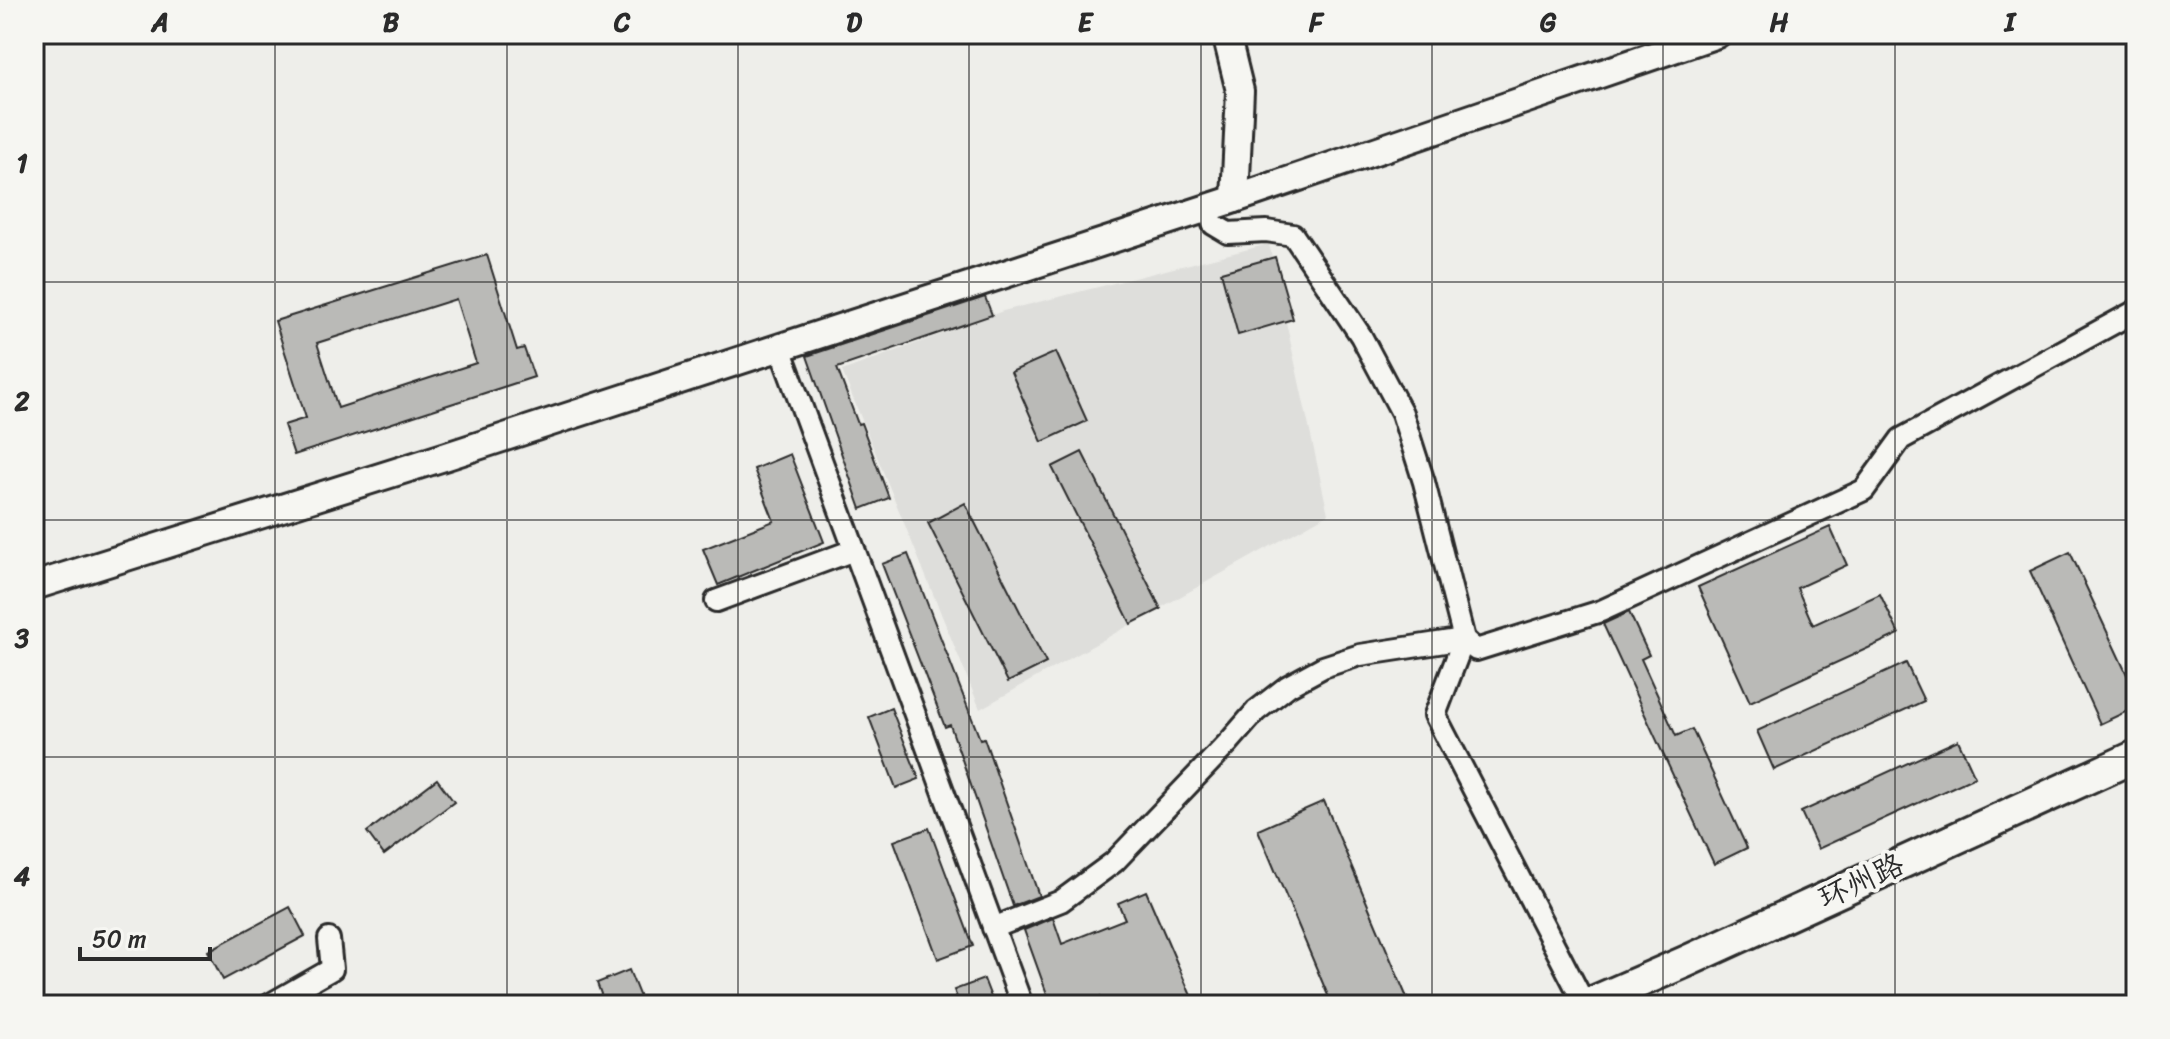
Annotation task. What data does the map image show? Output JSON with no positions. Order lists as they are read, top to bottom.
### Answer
{
  "streets": {
    "main road": ["环州路"]
  },
  "scale_bar": "50 m",
  "grid": {
    "columns": [
      "A",
      "B",
      "C",
      "D",
      "E",
      "F",
      "G",
      "H",
      "I"
    ],
    "rows": [
      "1",
      "2",
      "3",
      "4"
    ]
  }
}
